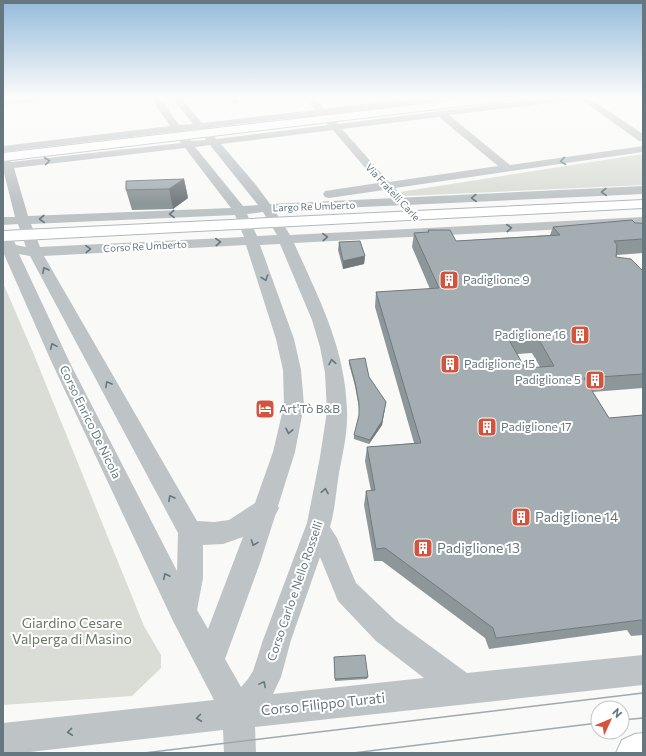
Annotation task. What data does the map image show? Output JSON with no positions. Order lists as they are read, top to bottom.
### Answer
{
  "streets": {
    "main road": ["Largo Re Umberto", "Corso Re Umberto"],
    "street": [
      "Via Fratelli Carle",
      "Corso Enrico De Nicola",
      "Corso Carlo e Nello Rosselli",
      "Corso Filippo Turati"
    ]
  },
  "crossings": [
    ["Via Fratelli Carle", "Largo Re Umberto"],
    ["Largo Re Umberto", "Corso Re Umberto"],
    ["Largo Re Umberto", "Corso Carlo e Nello Rosselli"],
    ["Corso Re Umberto", "Corso Enrico De Nicola"],
    ["Corso Re Umberto", "Corso Carlo e Nello Rosselli"],
    ["Corso Carlo e Nello Rosselli", "Corso Filippo Turati"]
  ],
  "one_way": ["Corso Filippo Turati"],
  "parks": ["Giardino Cesare Valperga di Masino"],
  "places": {
    "building": [
      "Padiglione 9",
      "Padiglione 16",
      "Padiglione 15",
      "Padiglione 5",
      "Padiglione 17",
      "Padiglione 14",
      "Padiglione 13"
    ],
    "hotel": ["Art'Tò B&B"]
  },
  "north": "top right"
}
